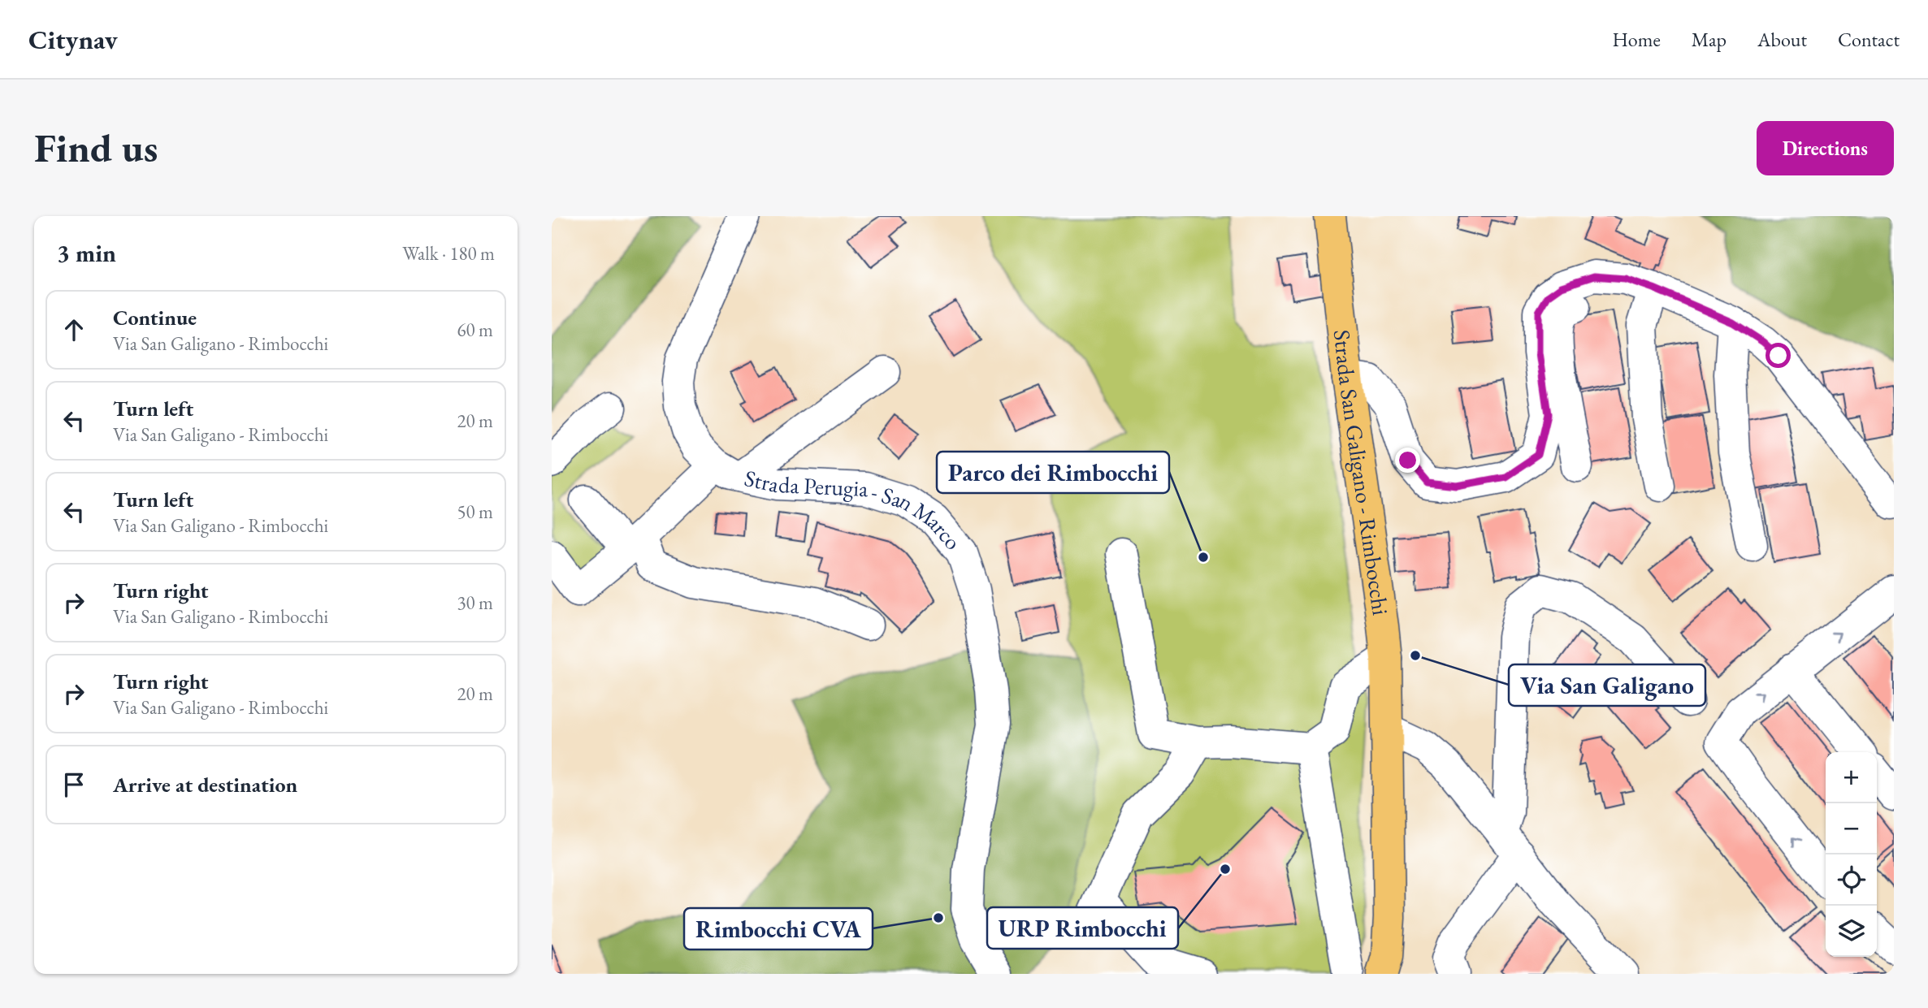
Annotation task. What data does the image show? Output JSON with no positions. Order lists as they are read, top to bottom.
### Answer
{
  "streets": {
    "main road": ["Strada San Galigano - Rimbocchi"],
    "street": ["Strada Perugia - San Marco"]
  },
  "places": [
    "Parco dei Rimbocchi",
    "Via San Galigano",
    "URP Rimbocchi",
    "Rimbocchi CVA"
  ],
  "page": {
    "header": "Citynav",
    "nav": [
      "Home",
      "Map",
      "About",
      "Contact"
    ],
    "buttons": "Directions",
    "title": "Find us",
    "heading": ["3 min", "Walk · 180 m"],
    "list": [
      ["Continue", "Via San Galigano - Rimbocchi", "60 m"],
      ["Turn left", "Via San Galigano - Rimbocchi", "20 m"],
      ["Turn left", "Via San Galigano - Rimbocchi", "50 m"],
      ["Turn right", "Via San Galigano - Rimbocchi", "30 m"],
      ["Turn right", "Via San Galigano - Rimbocchi", "20 m"],
      "Arrive at destination"
    ],
    "map_buttons": ["+", "−"]
  }
}
